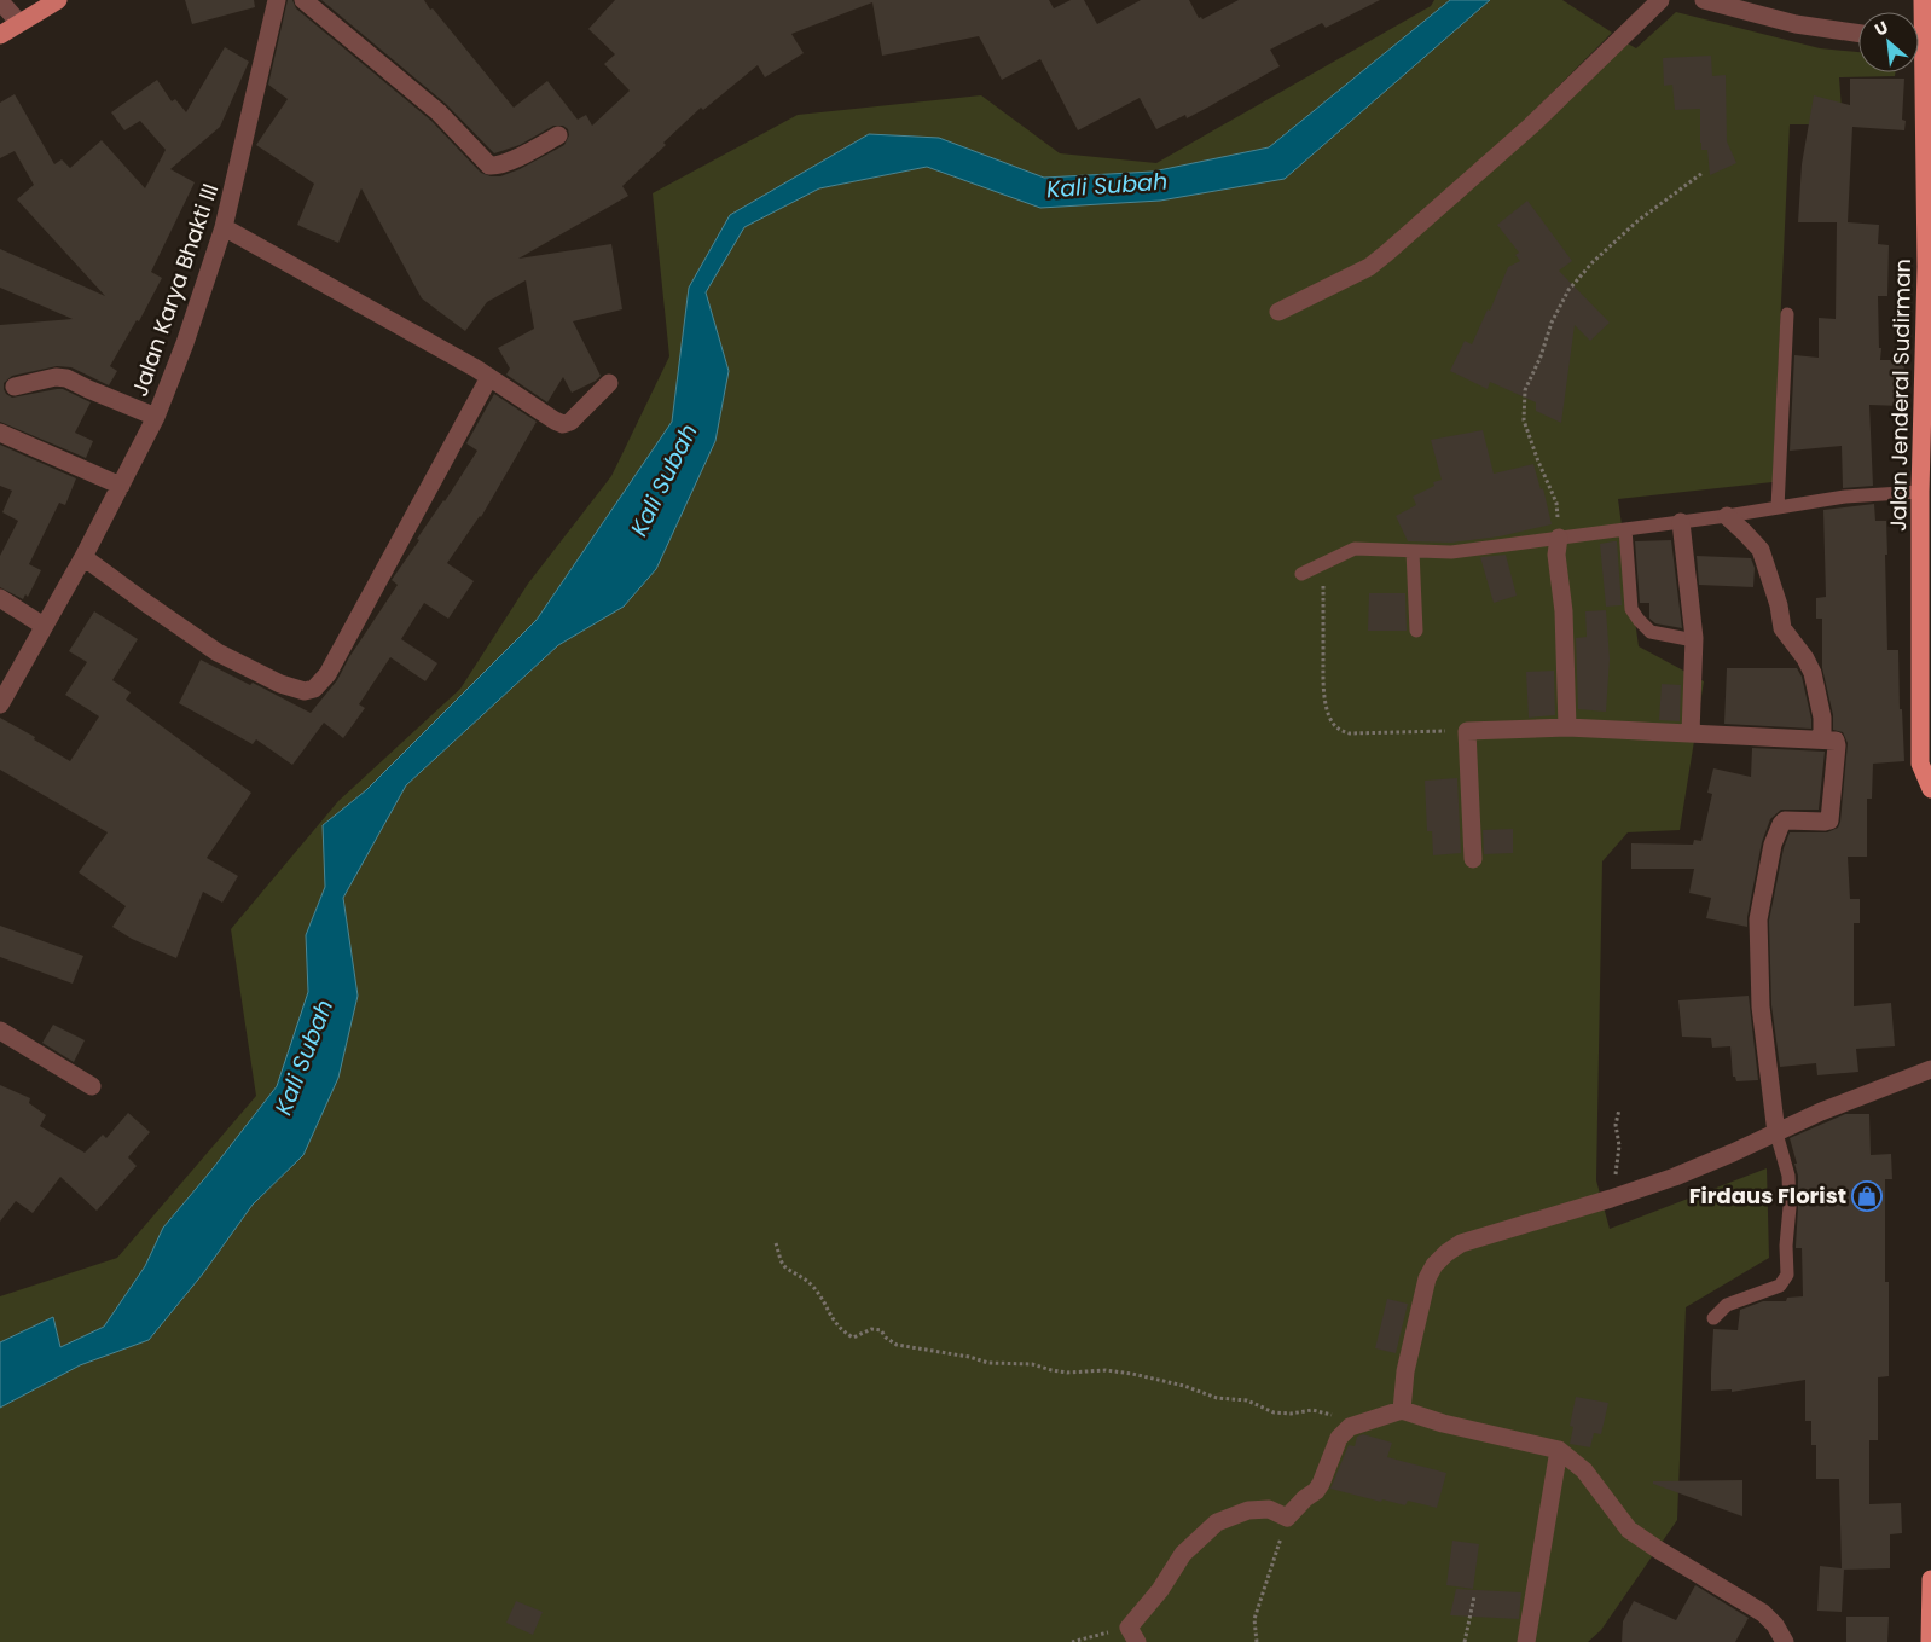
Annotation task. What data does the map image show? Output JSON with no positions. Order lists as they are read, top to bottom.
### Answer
{
  "streets": {
    "highway": ["Jalan Jenderal Sudirman"],
    "street": ["Jalan Karya Bhakti III"]
  },
  "water": ["Kali Subah"],
  "places": {
    "shop": ["Firdaus Florist"]
  },
  "north": "top left"
}
